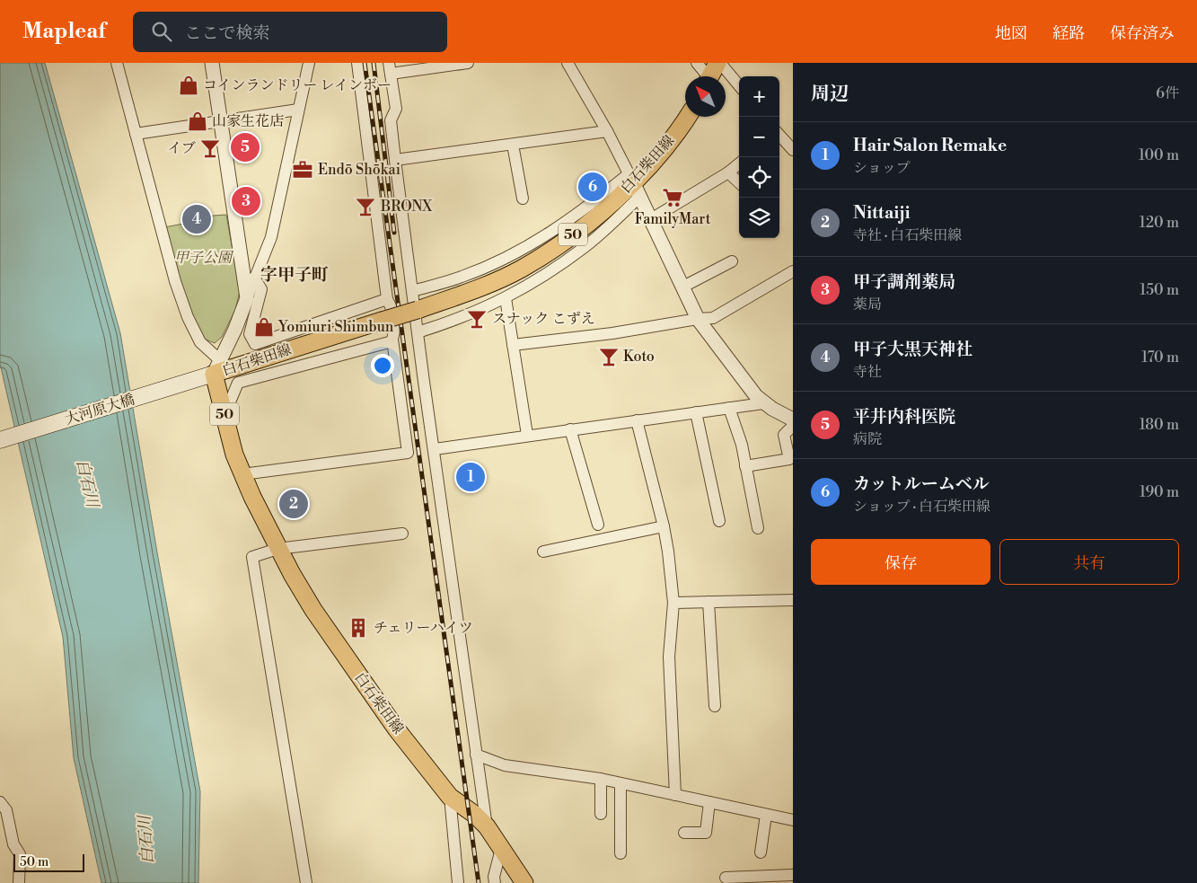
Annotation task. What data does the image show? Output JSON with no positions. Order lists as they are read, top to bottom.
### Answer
{
  "streets": {
    "main road": ["白石柴田線", "50", "大河原大橋"]
  },
  "crossings": [
    ["白石柴田線", "大河原大橋"]
  ],
  "districts": ["字甲子町"],
  "water": ["白石川"],
  "parks": ["甲子公園"],
  "places": {
    "shop": ["コインランドリー レインボー", "山家生花店", "Yomiuri Shimbun"],
    "bar": [
      "イブ",
      "BRONX",
      "スナック こずえ",
      "Koto"
    ],
    "office": ["Endō Shōkai"],
    "supermarket": ["FamilyMart"],
    "building": ["チェリーハイツ"]
  },
  "scale_bar": "50 m",
  "north": "top left",
  "page": {
    "header": "Mapleaf",
    "search": "ここで検索",
    "nav": ["地図", "経路", "保存済み"],
    "heading": ["周辺", "6件"],
    "map_buttons": ["+", "−"],
    "list": [
      {
        "mark": "1",
        "name": "Hair Salon Remake",
        "note": "ショップ",
        "value": "100 m"
      },
      {
        "mark": "2",
        "name": "Nittaiji",
        "note": "寺社 · 白石柴田線",
        "value": "120 m"
      },
      {
        "mark": "3",
        "name": "甲子調剤薬局",
        "note": "薬局",
        "value": "150 m"
      },
      {
        "mark": "4",
        "name": "甲子大黒天神社",
        "note": "寺社",
        "value": "170 m"
      },
      {
        "mark": "5",
        "name": "平井内科医院",
        "note": "病院",
        "value": "180 m"
      },
      {
        "mark": "6",
        "name": "カットルームベル",
        "note": "ショップ · 白石柴田線",
        "value": "190 m"
      }
    ],
    "pins": [
      "5",
      "6",
      "3",
      "4",
      "1",
      "2"
    ],
    "buttons": ["保存", "共有"],
    "scale": "50 m"
  }
}
